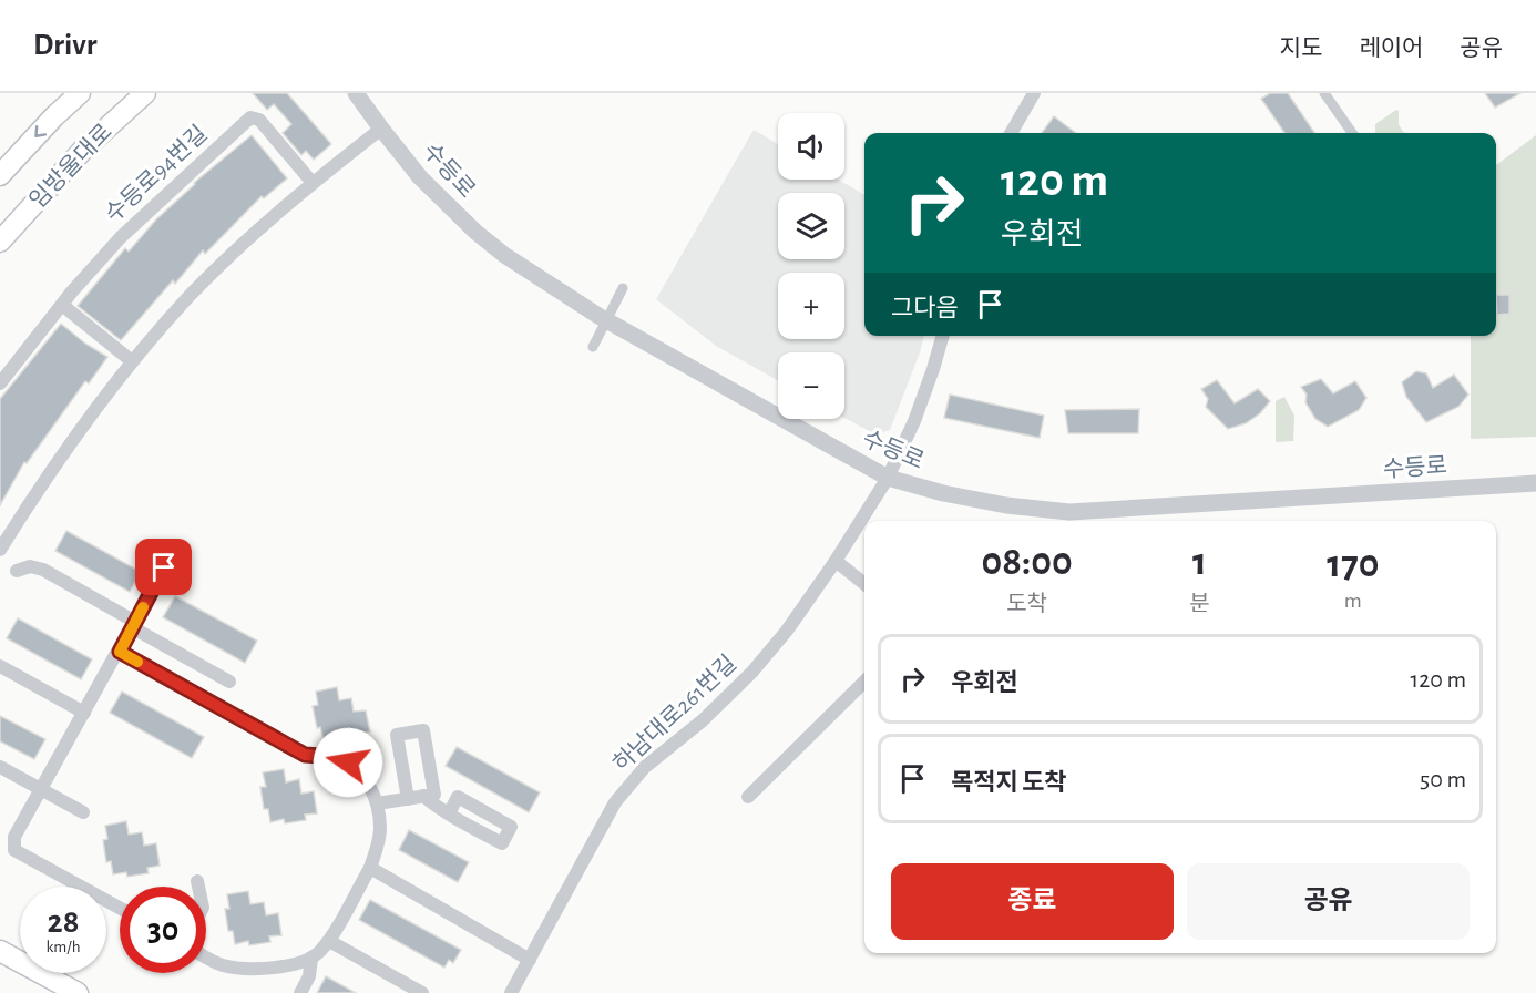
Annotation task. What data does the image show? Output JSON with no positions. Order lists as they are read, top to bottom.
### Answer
{
  "streets": {
    "main road": ["임방울대로"],
    "street": ["수등로", "수등로94번길", "하남대로261번길"]
  },
  "crossings": [
    ["수등로", "하남대로261번길"]
  ],
  "page": {
    "header": "Drivr",
    "nav": ["지도", "레이어", "공유"],
    "map_buttons": ["+", "−"],
    "turn": ["120 m", "우회전"],
    "then": "그다음",
    "eta": [
      "08:00",
      "도착",
      "1",
      "분",
      "170",
      "m"
    ],
    "list": [
      {
        "name": "우회전",
        "value": "120 m"
      },
      {
        "name": "목적지 도착",
        "value": "50 m"
      }
    ],
    "buttons": ["종료", "공유"],
    "speed": "28 km/h",
    "limit": "30"
  }
}
